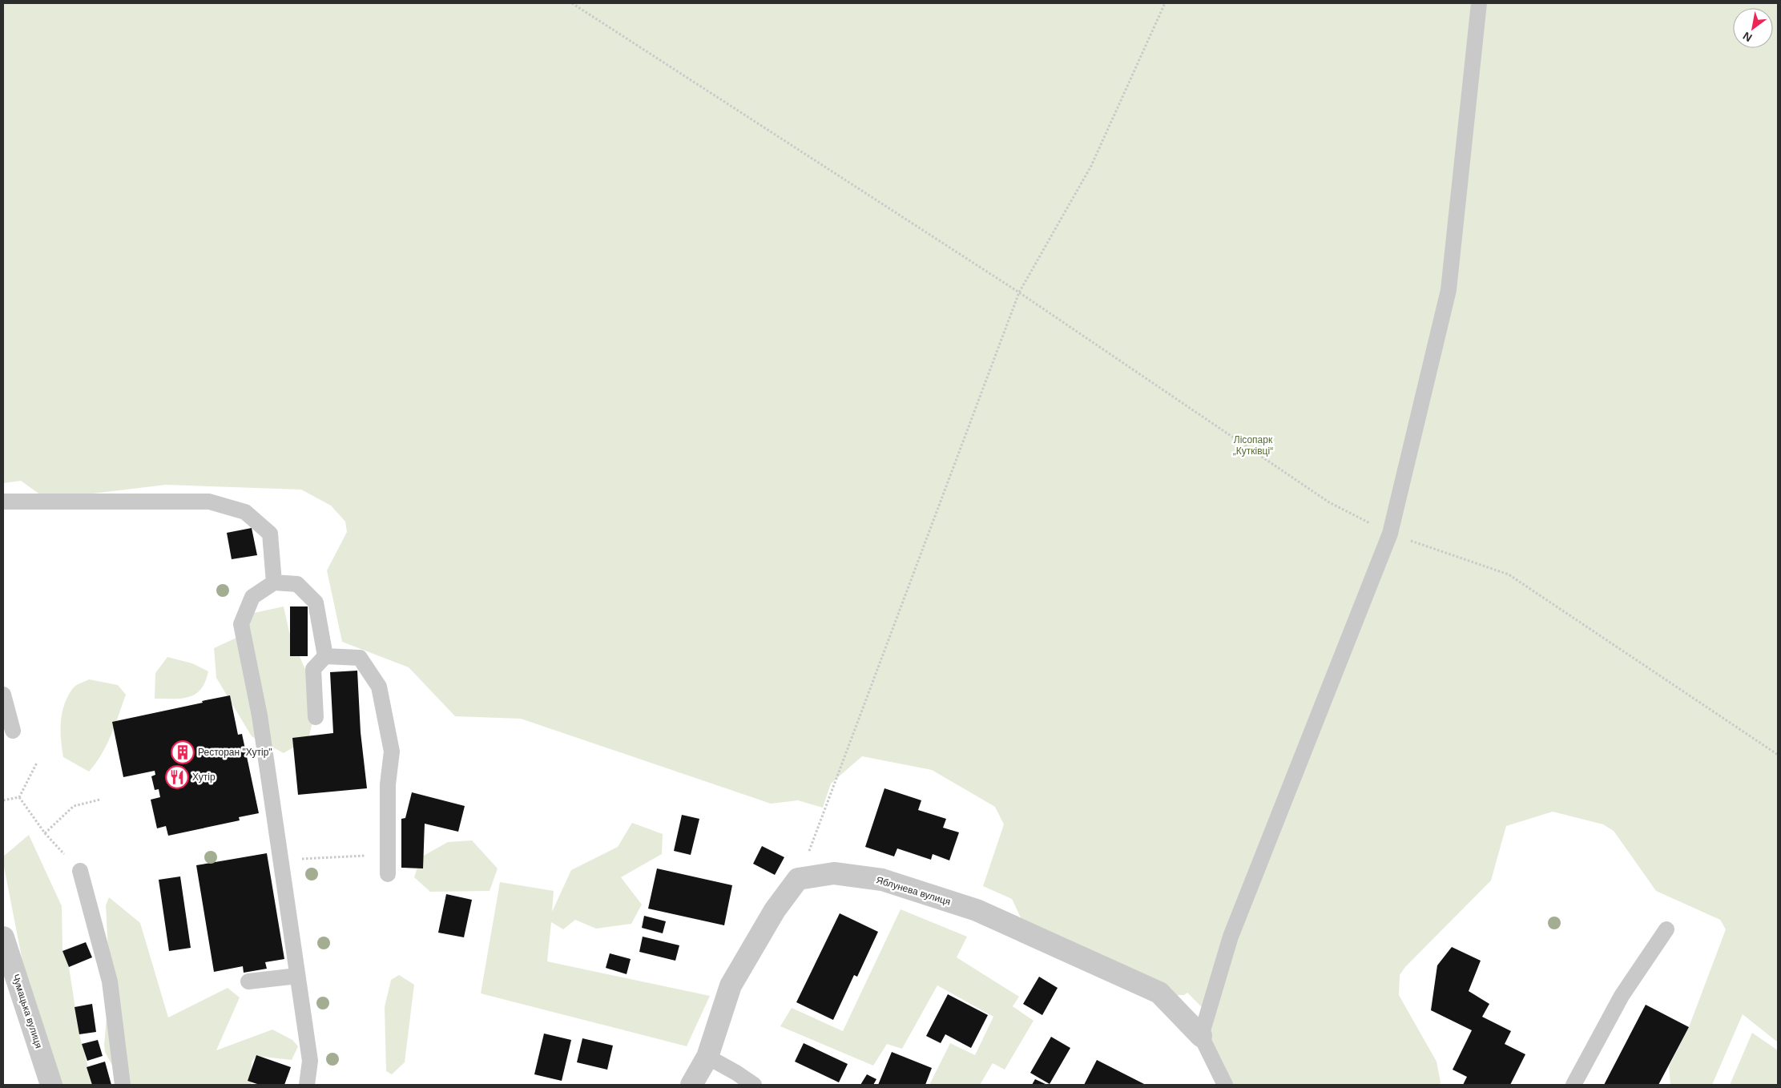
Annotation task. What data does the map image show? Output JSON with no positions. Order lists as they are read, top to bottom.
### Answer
{
  "streets": {
    "street": ["Яблунева вулиця", "Чумацька вулиця"]
  },
  "parks": ["Лісопарк „Кутківці“"],
  "places": {
    "building": ["Ресторан \"Хутір\""],
    "restaurant": ["Хутір"]
  },
  "north": "bottom left"
}
